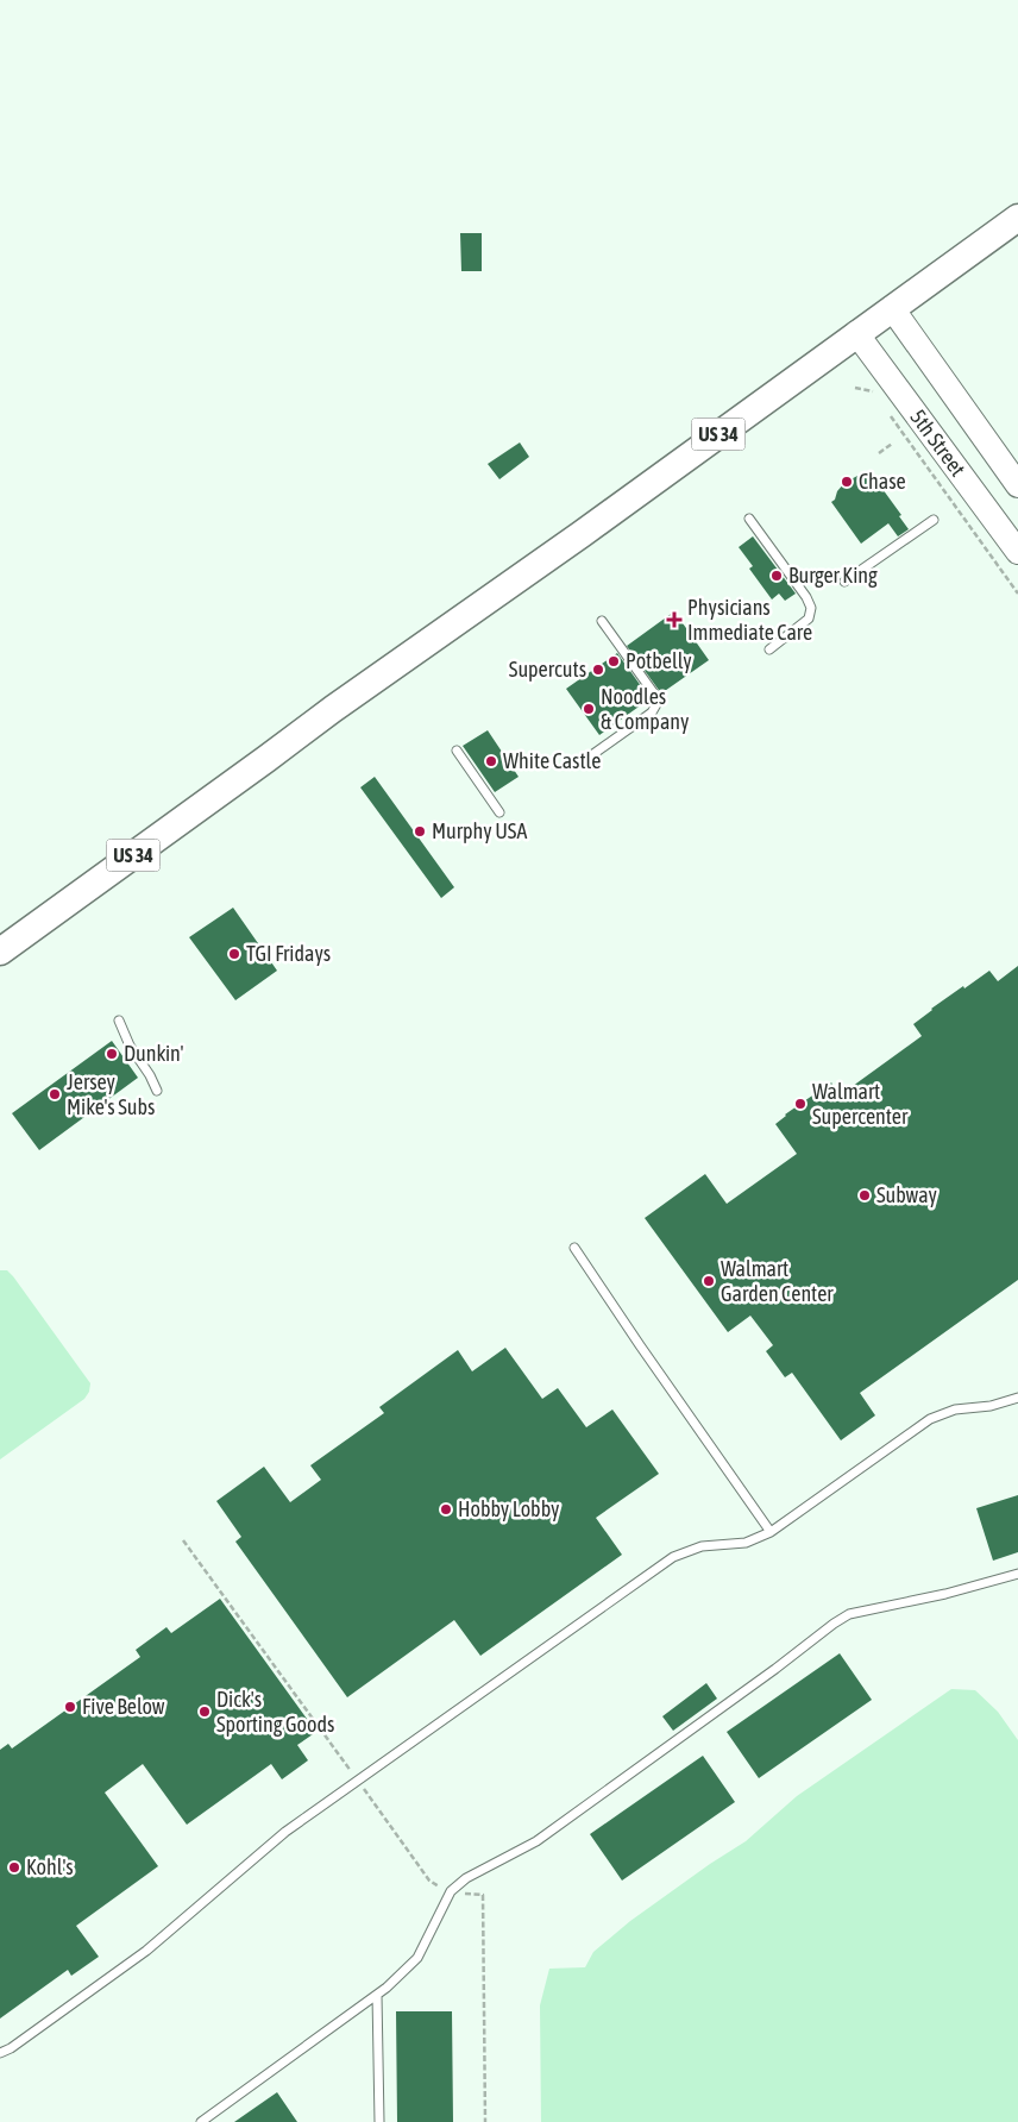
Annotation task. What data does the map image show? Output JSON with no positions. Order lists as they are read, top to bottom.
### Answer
{
  "streets": {
    "main road": ["US 34"],
    "street": ["5th Street"]
  },
  "crossings": [
    ["US 34", "5th Street"]
  ],
  "places": {
    "other": [
      "Chase",
      "Burger King",
      "Potbelly",
      "Supercuts",
      "Noodles & Company",
      "White Castle",
      "Murphy USA",
      "TGI Fridays",
      "Dunkin'",
      "Jersey Mike's Subs",
      "Walmart Supercenter",
      "Subway",
      "Walmart Garden Center",
      "Hobby Lobby",
      "Five Below",
      "Dick's Sporting Goods",
      "Kohl's"
    ],
    "health": ["Physicians Immediate Care"]
  }
}
